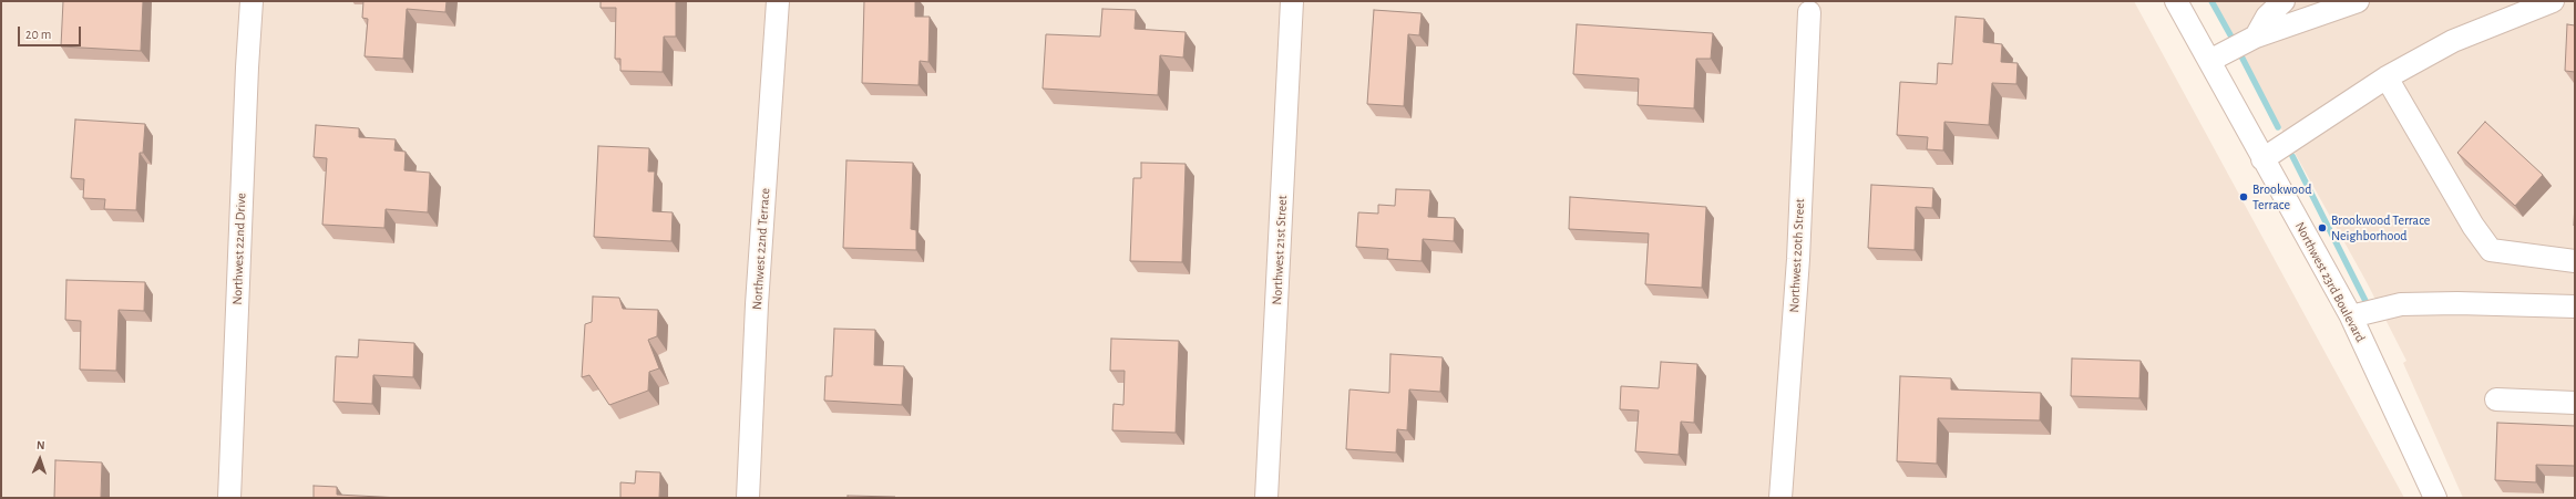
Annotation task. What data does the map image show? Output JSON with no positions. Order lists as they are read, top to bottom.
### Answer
{
  "streets": {
    "street": [
      "Northwest 22nd Drive",
      "Northwest 22nd Terrace",
      "Northwest 21st Street",
      "Northwest 20th Street",
      "Northwest 23rd Boulevard"
    ]
  },
  "places": ["Brookwood Terrace", "Brookwood Terrace Neighborhood"],
  "scale_bar": "20 m",
  "north": "top"
}
